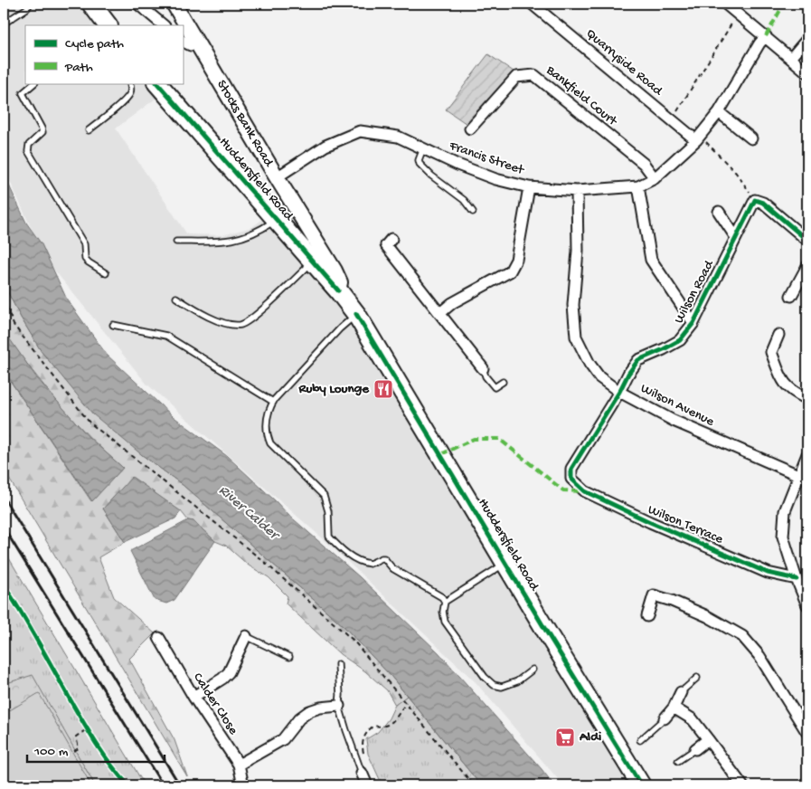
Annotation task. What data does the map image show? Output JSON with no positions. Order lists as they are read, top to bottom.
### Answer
{
  "streets": {
    "highway": ["Huddersfield Road"],
    "street": [
      "Quarryside Road",
      "Bankfield Court",
      "Stocks Bank Road",
      "Francis Street",
      "Wilson Road",
      "Wilson Avenue",
      "Wilson Terrace",
      "Calder Close"
    ]
  },
  "crossings": [
    ["Quarryside Road", "Francis Street"],
    ["Bankfield Court", "Francis Street"],
    ["Stocks Bank Road", "Francis Street"],
    ["Stocks Bank Road", "Huddersfield Road"],
    ["Francis Street", "Wilson Avenue"],
    ["Wilson Road", "Wilson Avenue"],
    ["Wilson Road", "Wilson Terrace"]
  ],
  "water": ["River Calder"],
  "places": {
    "restaurant": ["Ruby Lounge"],
    "supermarket": ["Aldi"]
  },
  "legend": ["Cycle path", "Path"],
  "scale_bar": "100 m"
}
